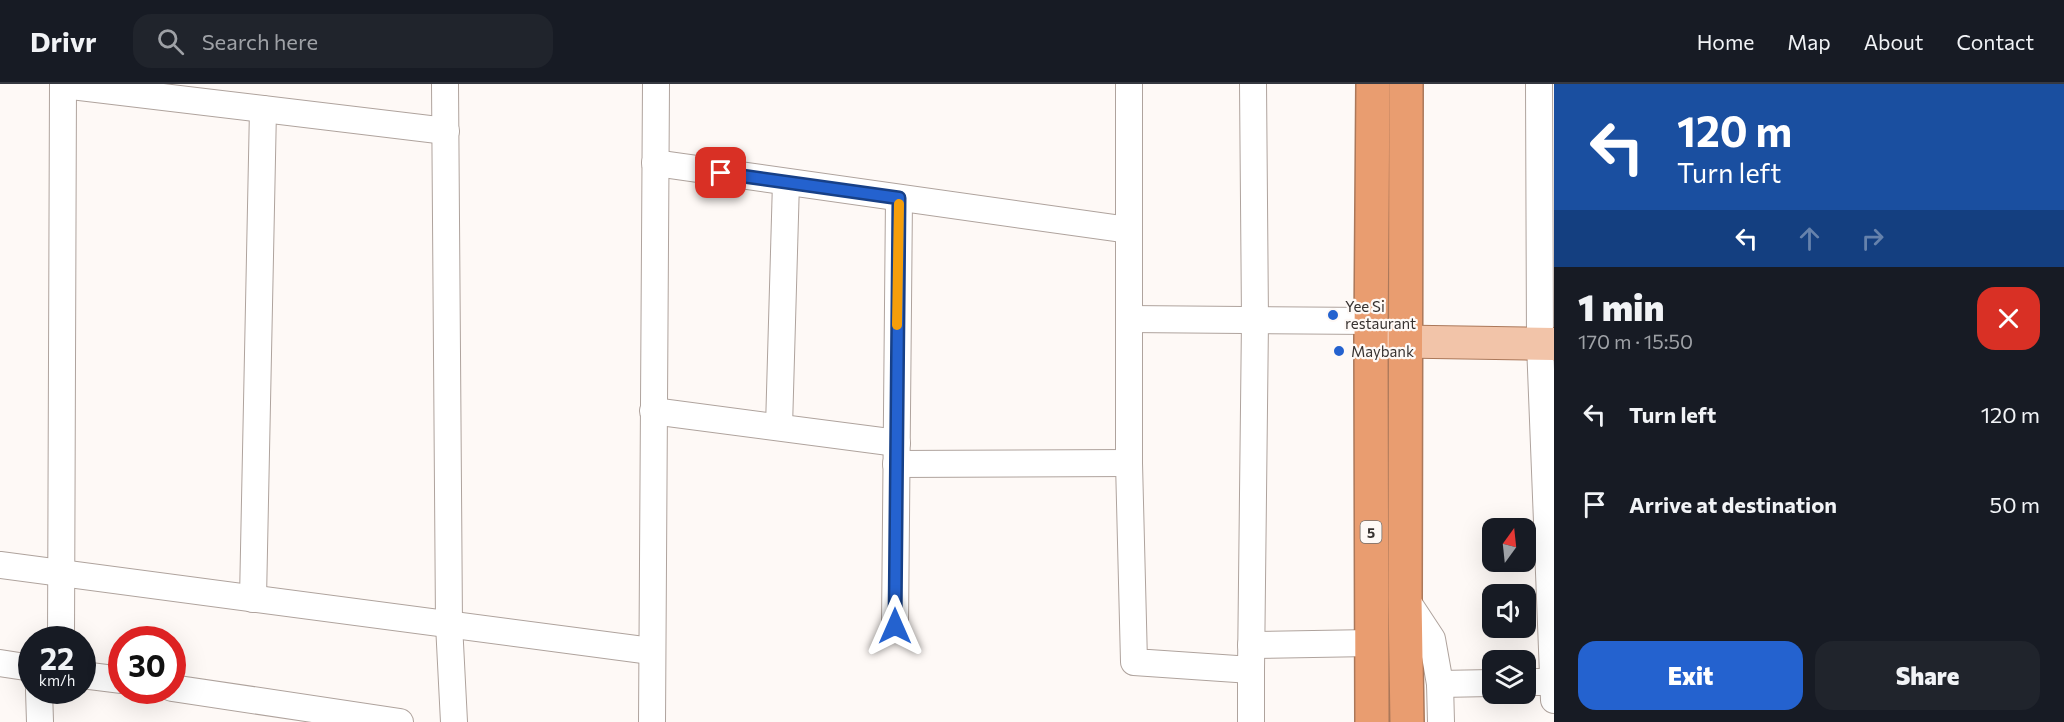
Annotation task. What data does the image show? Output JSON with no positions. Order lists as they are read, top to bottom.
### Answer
{
  "streets": {
    "highway": ["5"]
  },
  "places": ["Yee Si restaurant", "Maybank"],
  "north": "top",
  "page": {
    "header": "Drivr",
    "search": "Search here",
    "nav": [
      "Home",
      "Map",
      "About",
      "Contact"
    ],
    "turn": ["120 m", "Turn left"],
    "heading": ["1 min", "170 m · 15:50"],
    "list": [
      {
        "name": "Turn left",
        "value": "120 m"
      },
      {
        "name": "Arrive at destination",
        "value": "50 m"
      }
    ],
    "speed": "22 km/h",
    "limit": "30",
    "buttons": ["Exit", "Share"]
  }
}
